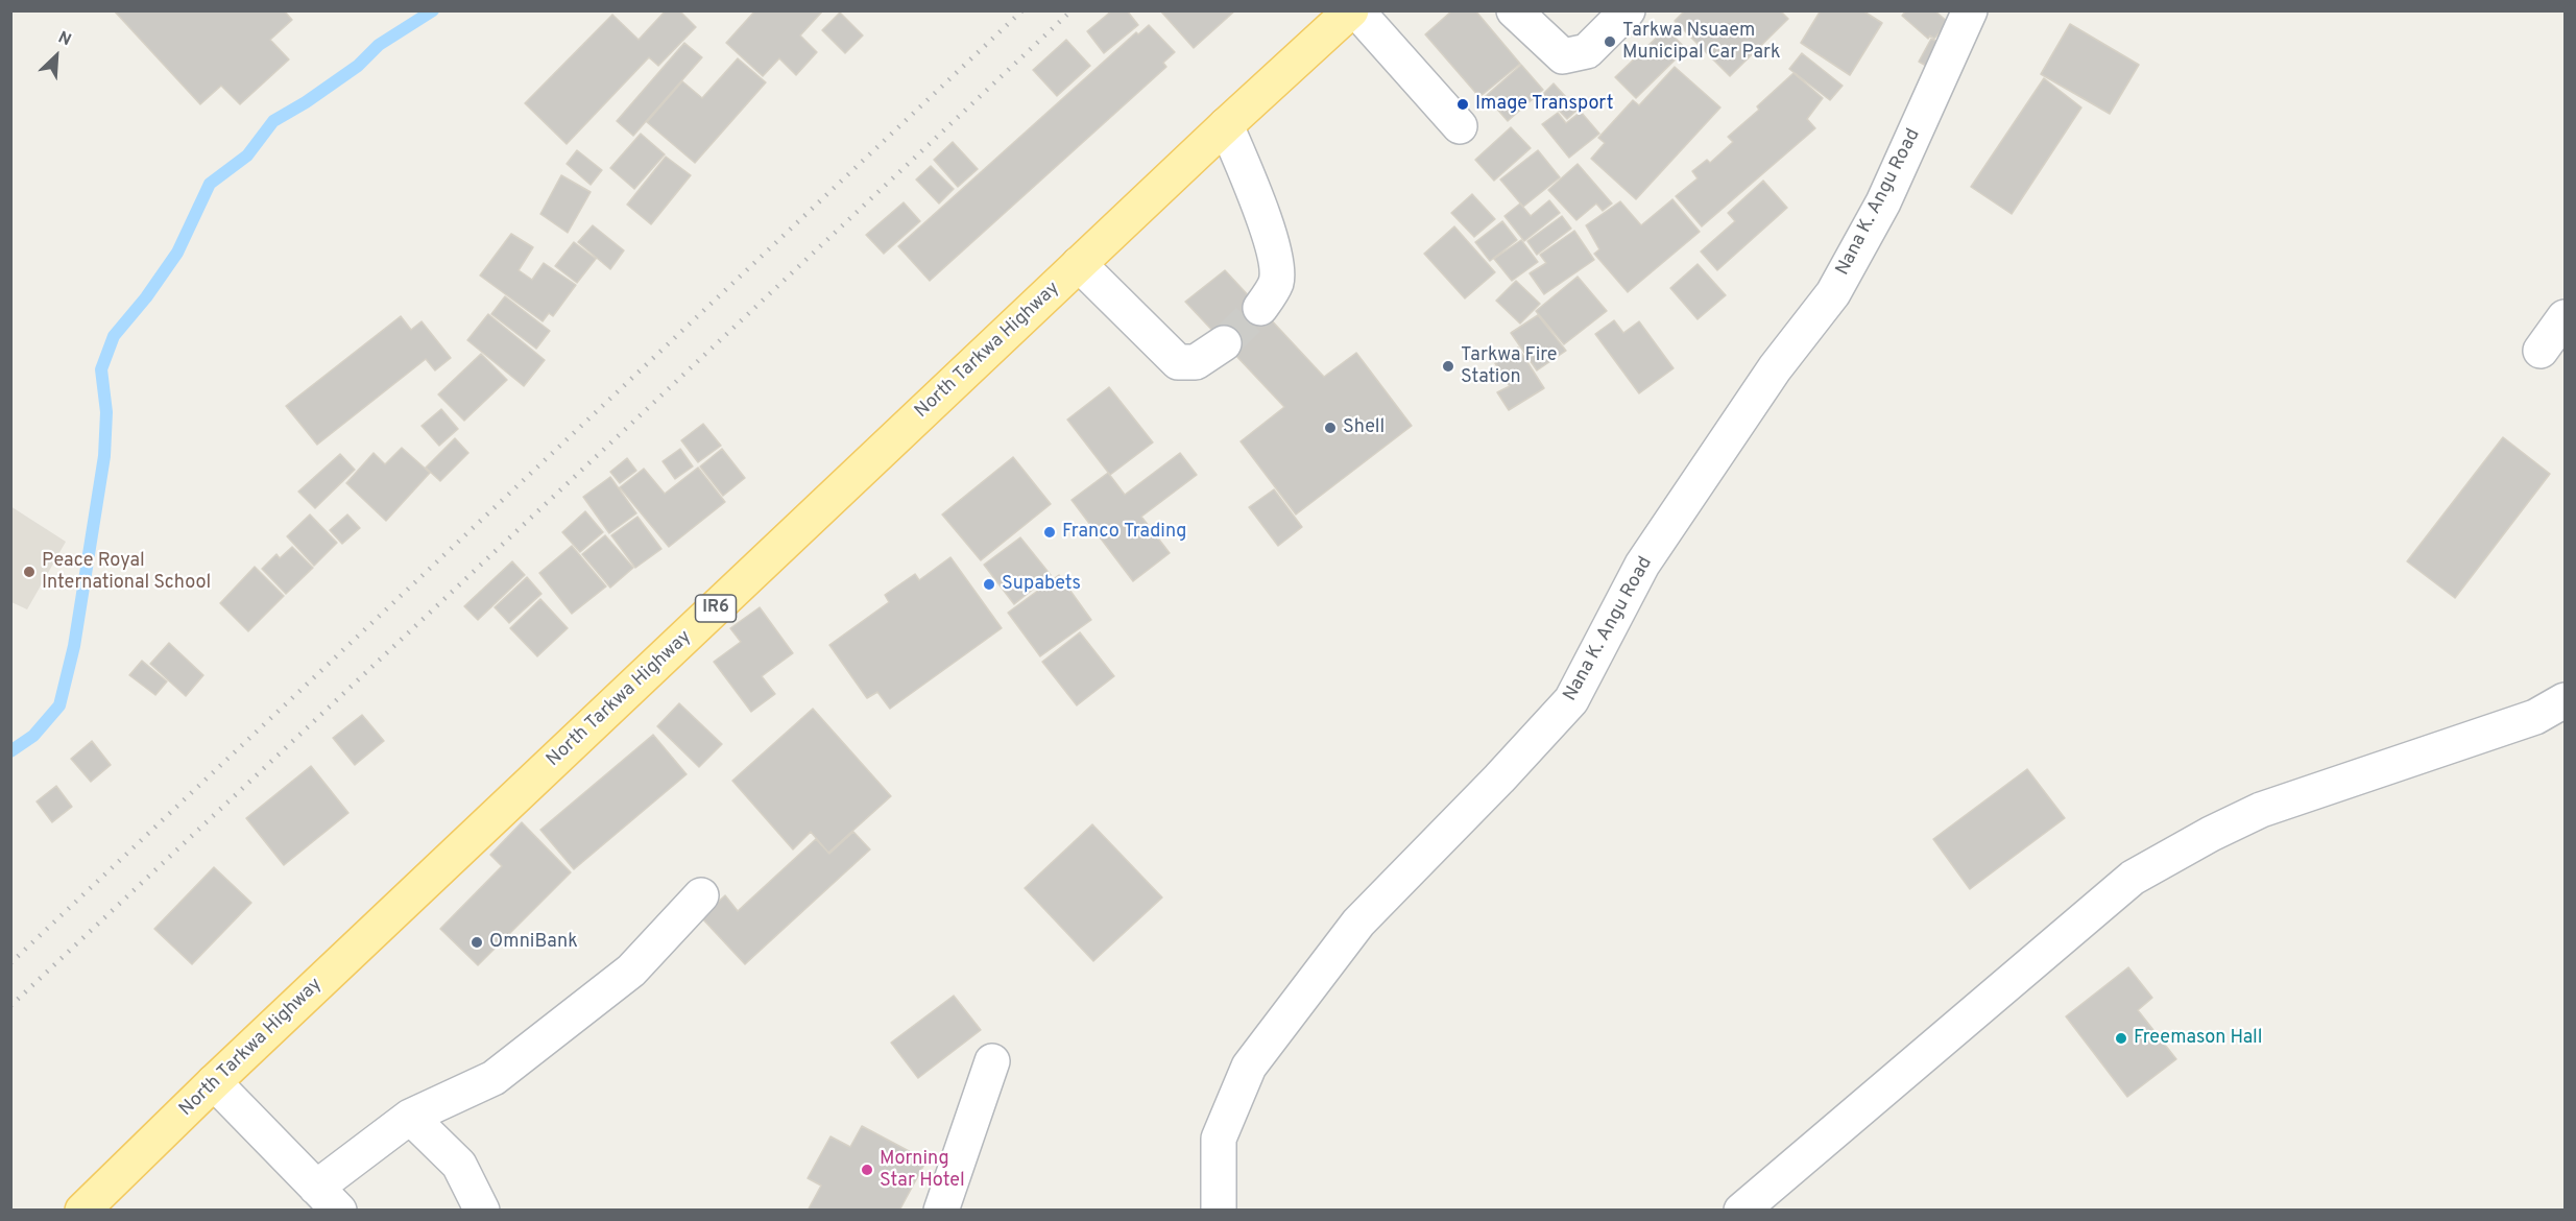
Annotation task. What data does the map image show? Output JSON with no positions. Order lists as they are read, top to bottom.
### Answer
{
  "streets": {
    "main road": ["North Tarkwa Highway", "IR6"],
    "street": ["Nana K. Angu Road"]
  },
  "places": [
    "Tarkwa Nsuaem Municipal Car Park",
    "Image Transport",
    "Tarkwa Fire Station",
    "Shell",
    "Franco Trading",
    "Peace Royal International School",
    "Supabets",
    "OmniBank",
    "Freemason Hall",
    "Morning Star Hotel"
  ],
  "north": "top right"
}
